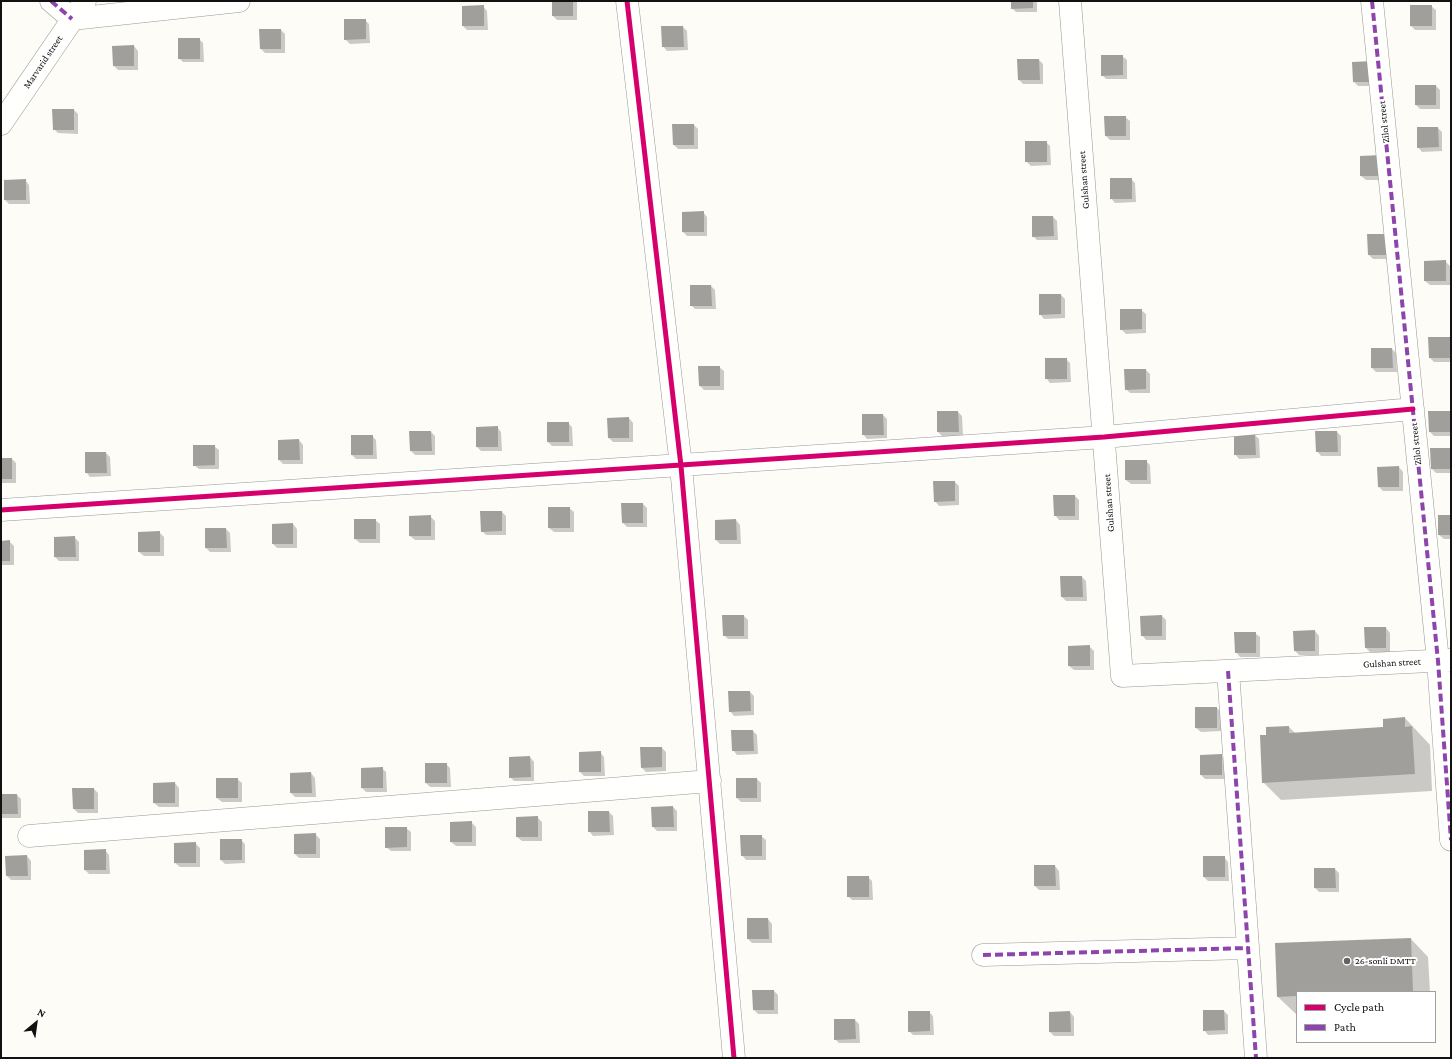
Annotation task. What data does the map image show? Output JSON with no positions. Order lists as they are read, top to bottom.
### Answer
{
  "streets": {
    "street": ["Marvarid street", "Zilol street", "Gulshan street"]
  },
  "crossings": [
    ["Zilol street", "Gulshan street"]
  ],
  "places": ["26-sonli DMTT"],
  "legend": ["Cycle path", "Path"],
  "north": "top right"
}
